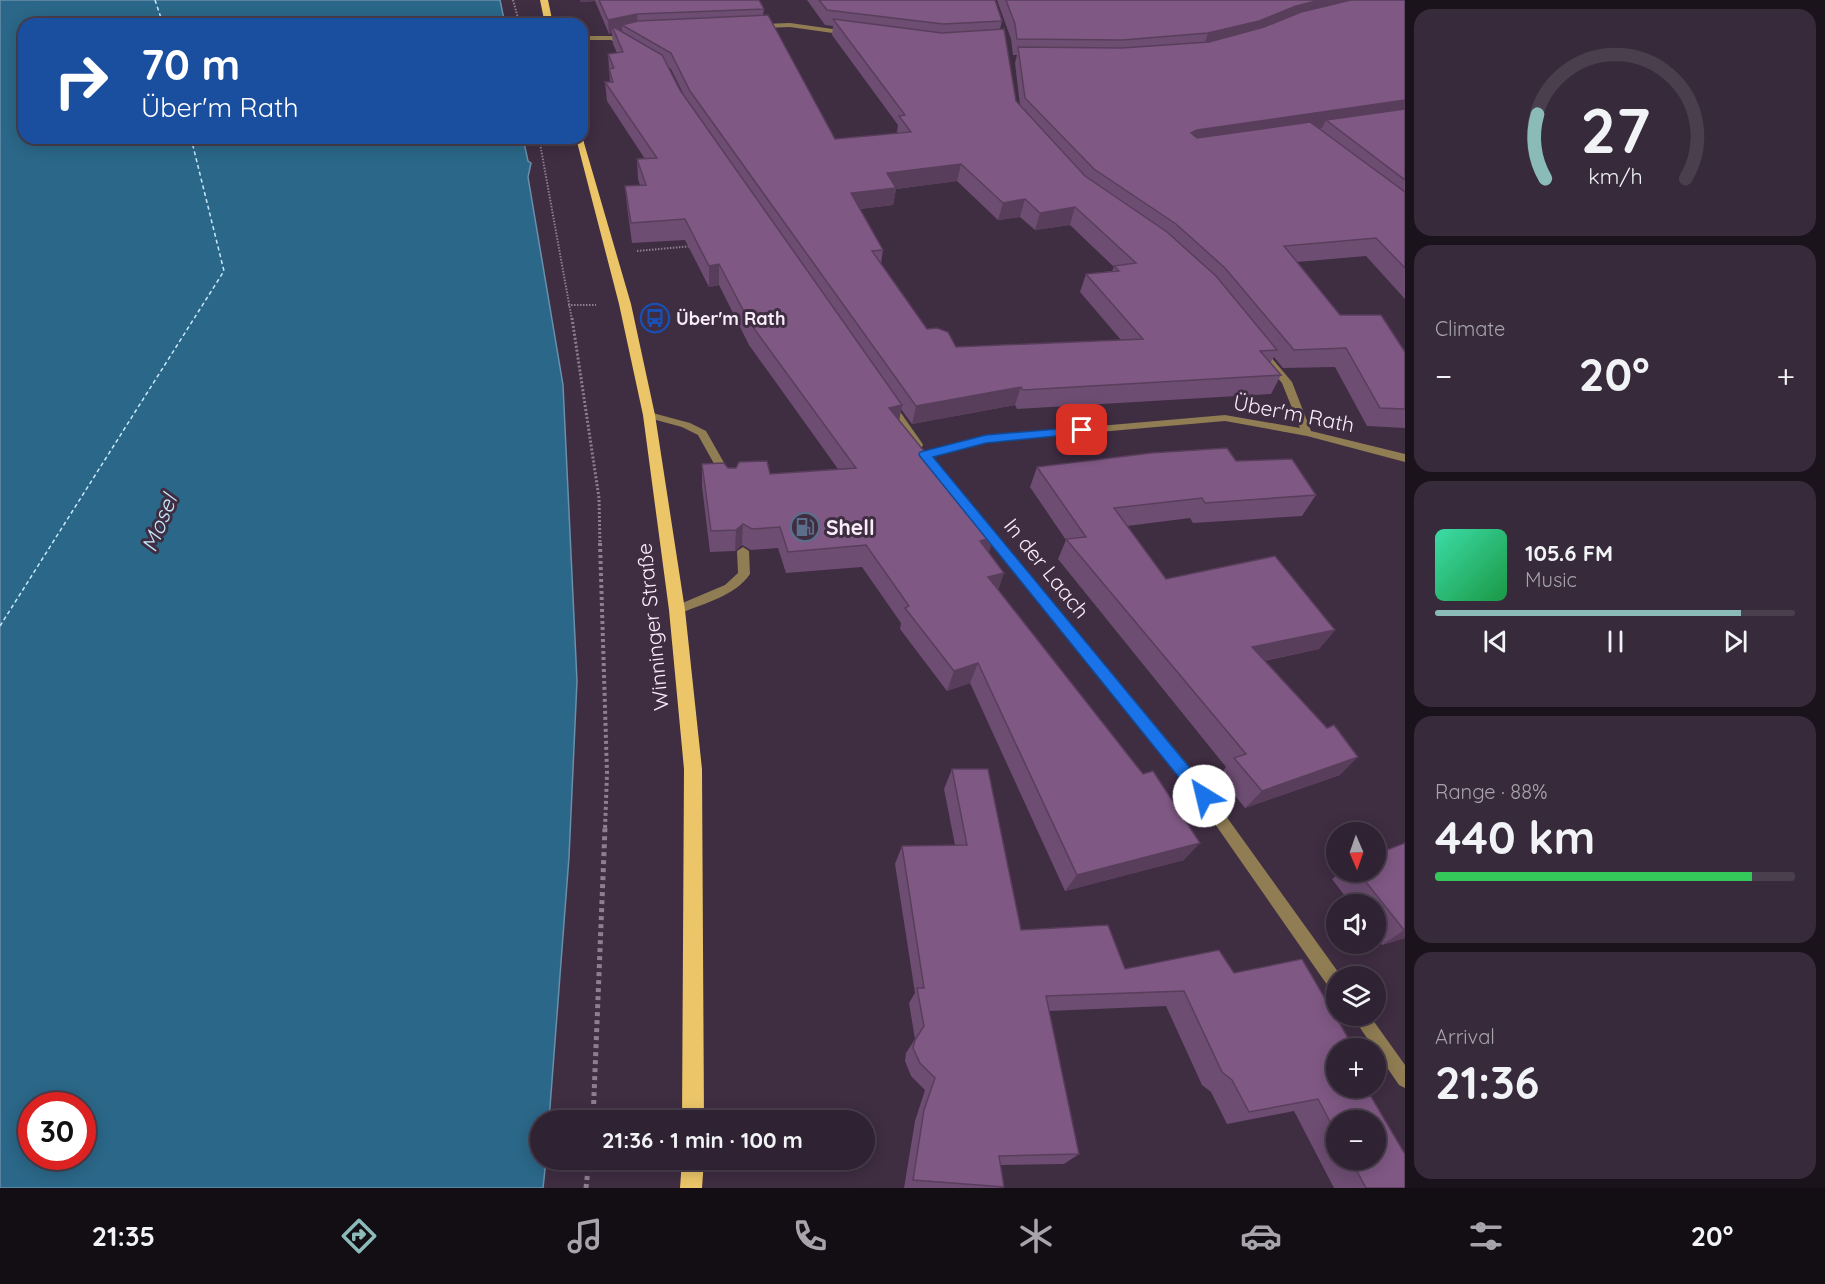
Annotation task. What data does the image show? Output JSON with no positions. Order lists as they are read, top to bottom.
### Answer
{
  "streets": {
    "main road": ["Winninger Straße"],
    "street": ["Über'm Rath", "In der Laach"]
  },
  "water": ["Mosel"],
  "places": {
    "bus stop": ["Über'm Rath"],
    "fuel station": ["Shell"]
  },
  "north": "bottom",
  "page": {
    "turn": ["70 m", "Über'm Rath"],
    "tile": [
      "Climate",
      ["Range · 88%", "440 km"],
      ["Arrival", "21:36"]
    ],
    "heat": ["−", "20°", "+"],
    "song": ["105.6 FM", "Music"],
    "map_buttons": ["+", "−"],
    "limit": "30",
    "trip": "21:36 · 1 min · 100 m",
    "tabs": ["21:35", "20°"],
    "gauge": ["27", "km/h"]
  }
}
